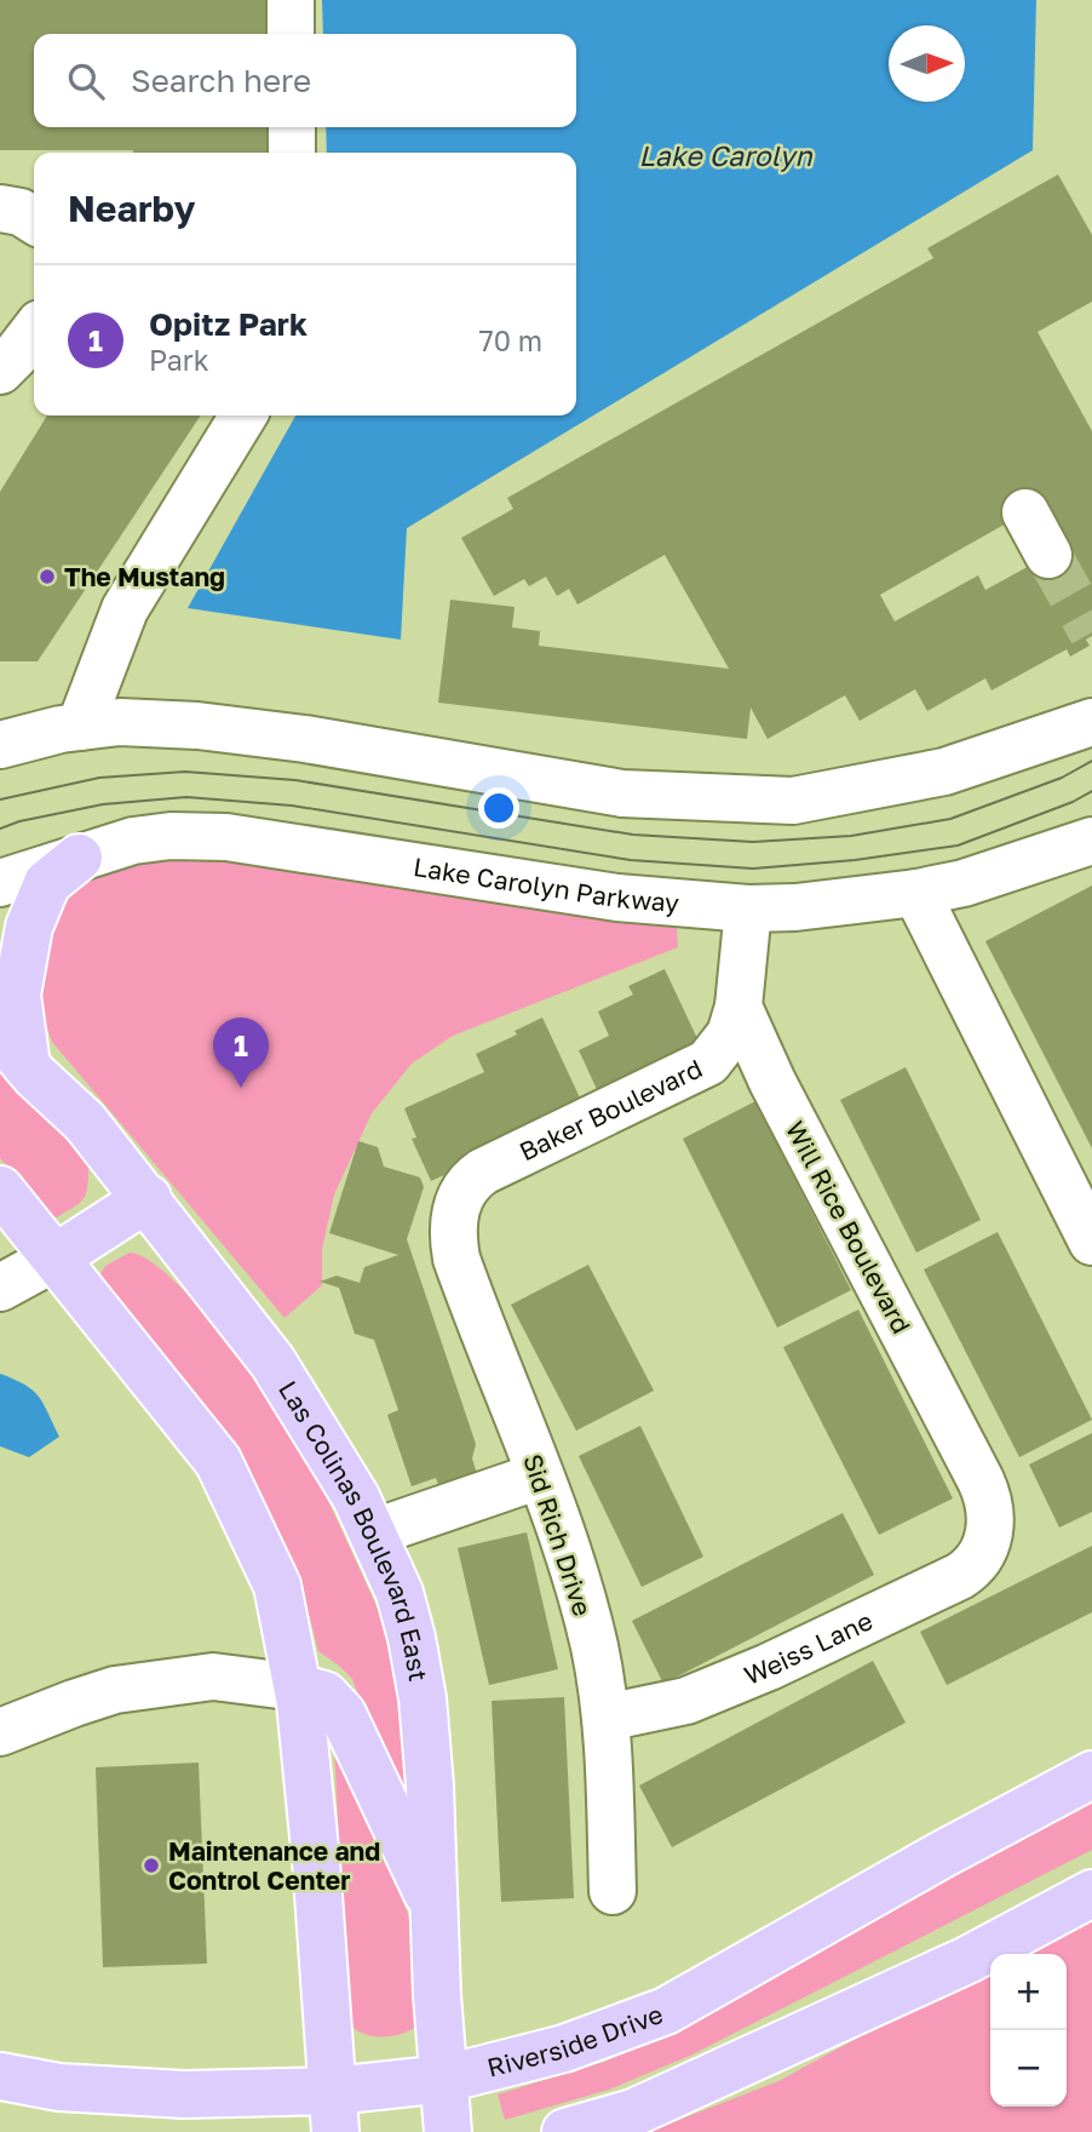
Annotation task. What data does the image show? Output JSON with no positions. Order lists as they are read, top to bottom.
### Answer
{
  "streets": {
    "main road": ["Las Colinas Boulevard East", "Riverside Drive"],
    "street": [
      "Lake Carolyn Parkway",
      "Baker Boulevard",
      "Will Rice Boulevard",
      "Sid Rich Drive",
      "Weiss Lane"
    ]
  },
  "crossings": [
    ["Baker Boulevard", "Will Rice Boulevard"],
    ["Baker Boulevard", "Sid Rich Drive"],
    ["Will Rice Boulevard", "Weiss Lane"],
    ["Las Colinas Boulevard East", "Riverside Drive"],
    ["Sid Rich Drive", "Weiss Lane"]
  ],
  "water": ["Lake Carolyn"],
  "places": ["The Mustang", "Maintenance and Control Center"],
  "north": "right",
  "page": {
    "search": "Search here",
    "heading": "Nearby",
    "list": [
      {
        "mark": "1",
        "name": "Opitz Park",
        "note": "Park",
        "value": "70 m"
      }
    ],
    "pins": "1",
    "map_buttons": ["+", "−"]
  }
}
